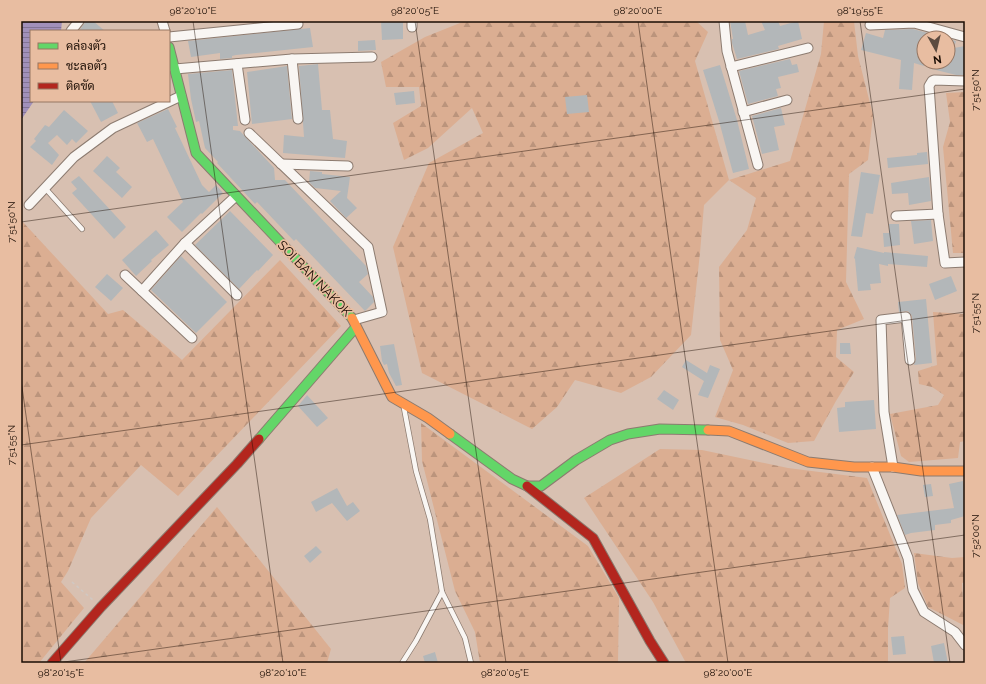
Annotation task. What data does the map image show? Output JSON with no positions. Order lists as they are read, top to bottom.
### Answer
{
  "streets": {
    "street": ["SOI BAN NAKOK"]
  },
  "legend": ["คล่องตัว", "ชะลอตัว", "ติดขัด"],
  "north": "bottom",
  "coordinates": [
    "98°20'10\"E",
    "98°20'05\"E",
    "98°20'00\"E",
    "98°19'55\"E",
    "7°51'50\"N",
    "7°51'55\"N",
    "7°52'00\"N",
    "98°20'15\"E"
  ]
}
